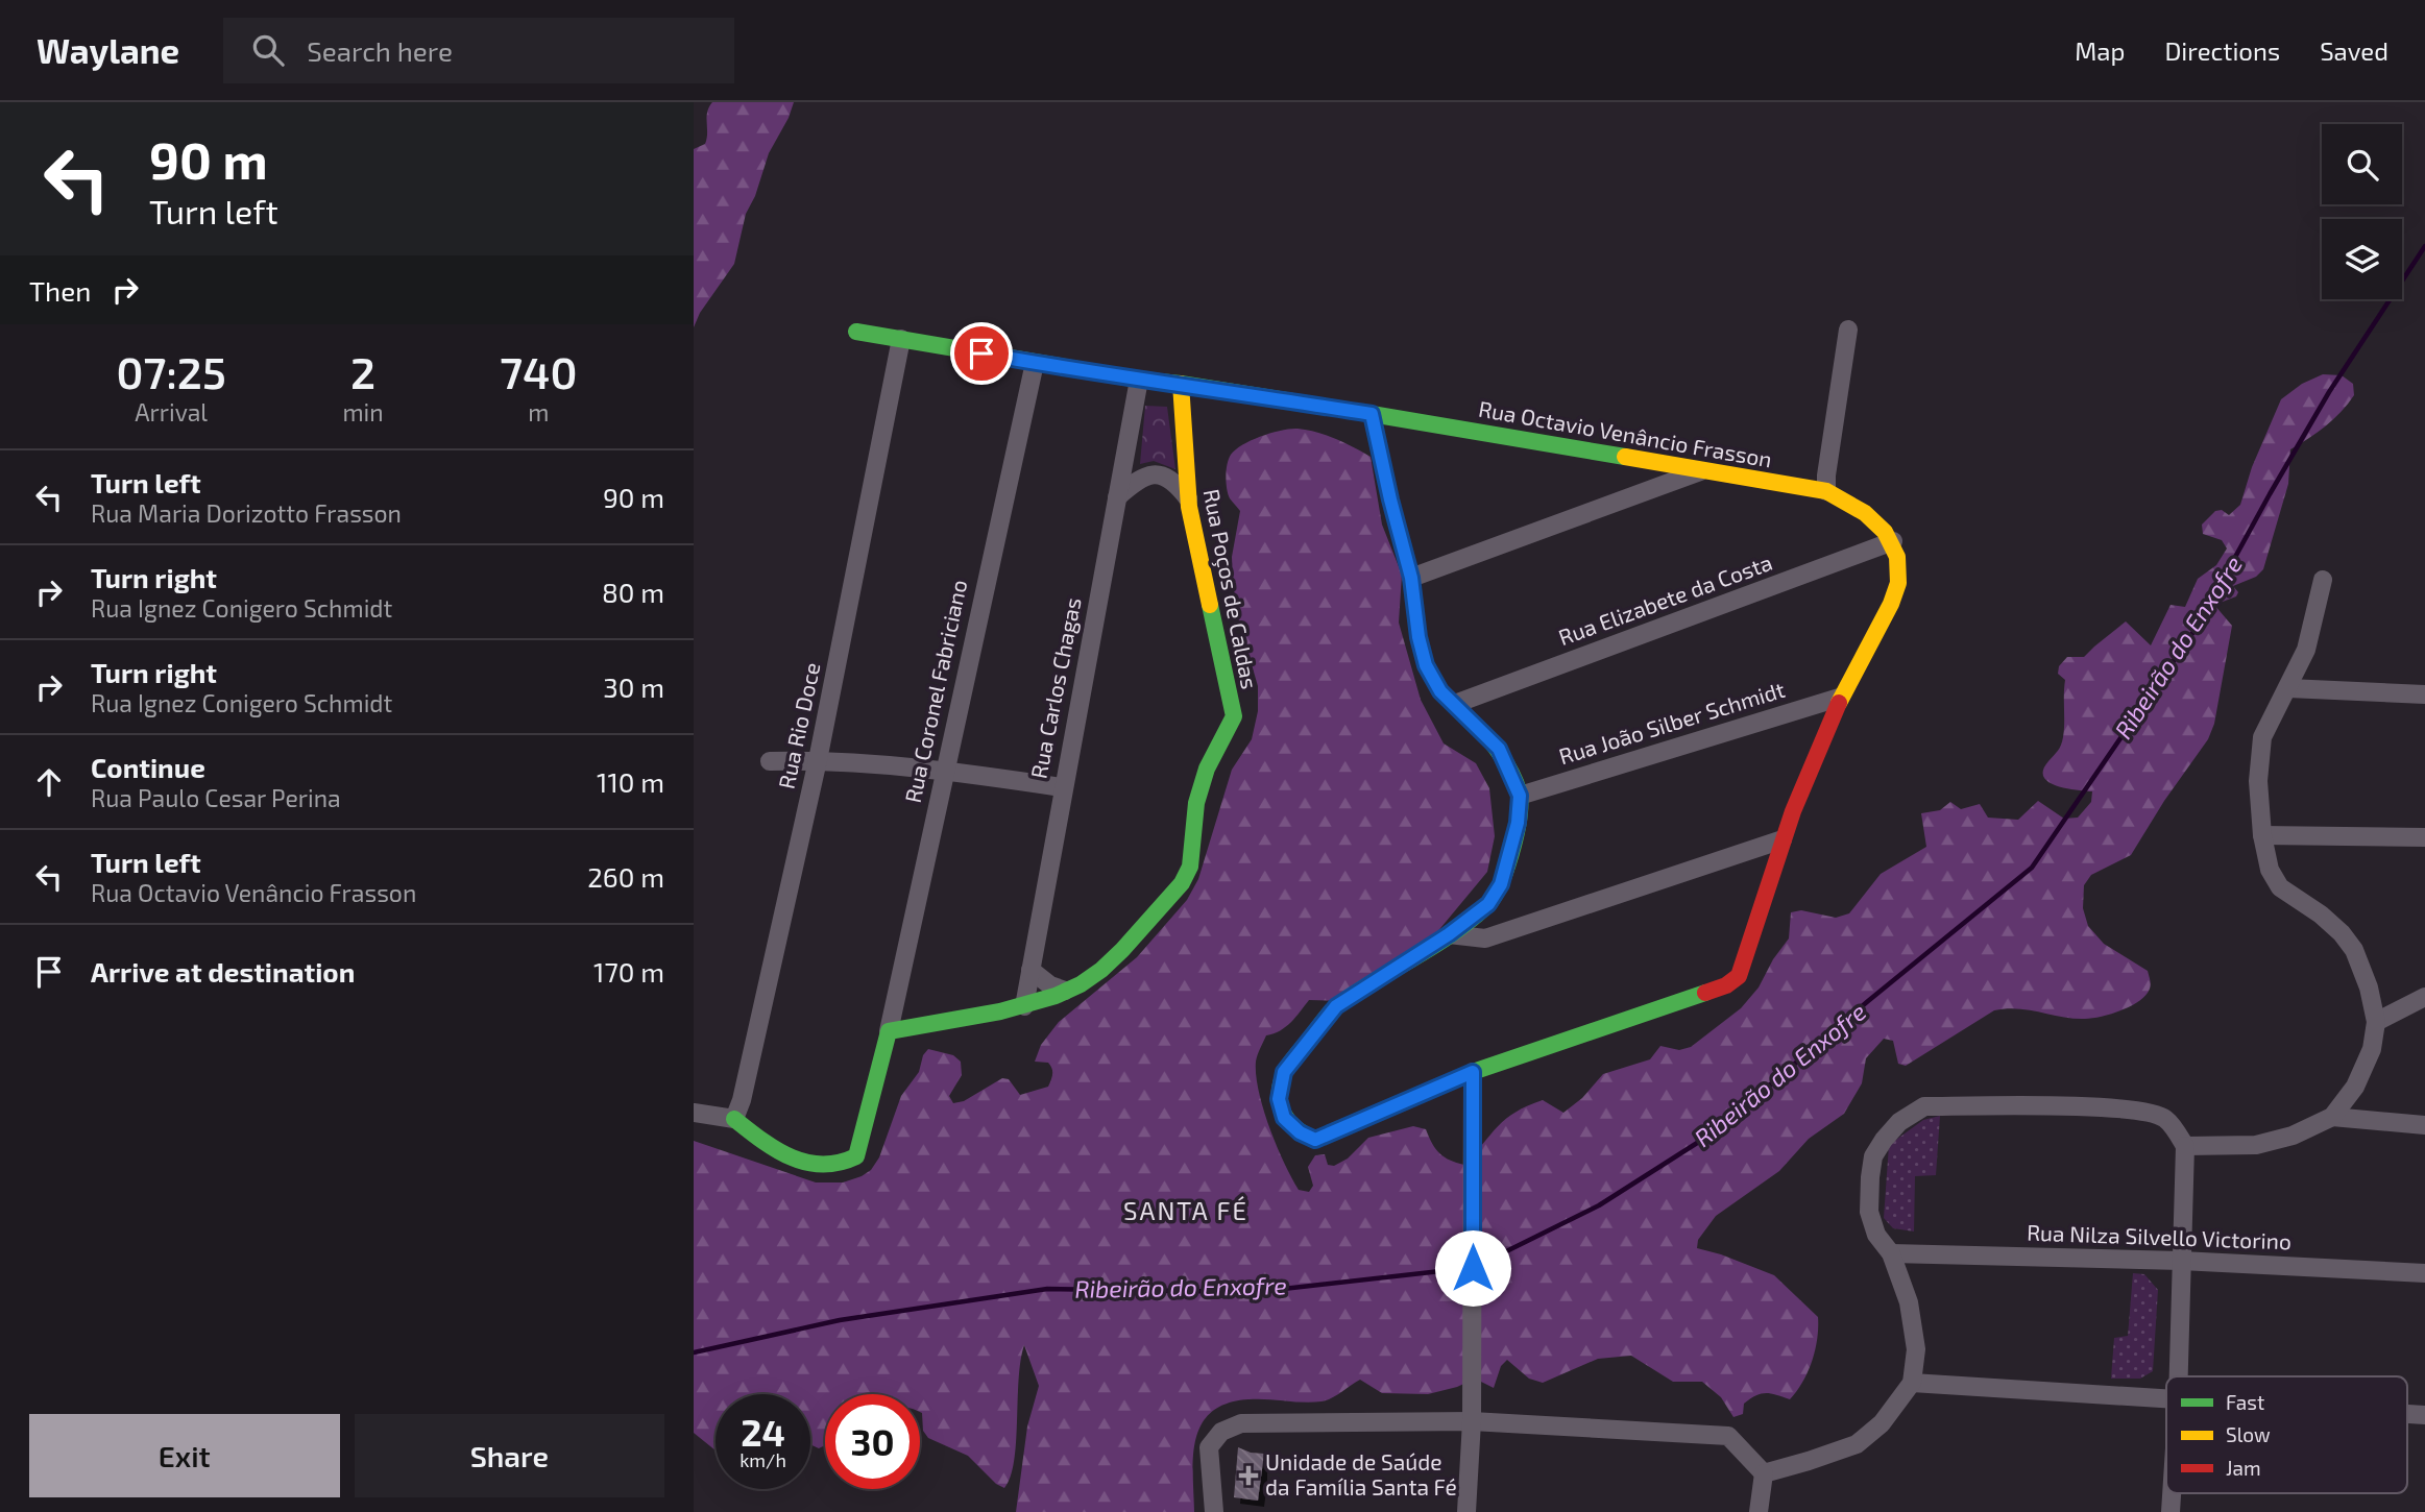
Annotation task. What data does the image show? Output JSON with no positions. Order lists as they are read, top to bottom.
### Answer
{
  "streets": {
    "street": [
      "Rua Octavio Venâncio Frasson",
      "Rua Poços de Caldas",
      "Rua Elizabete da Costa",
      "Rua Carlos Chagas",
      "Rua Coronel Fabriciano",
      "Rua João Silber Schmidt",
      "Rua Rio Doce",
      "Rua Nilza Silvello Victorino"
    ]
  },
  "crossings": [
    ["Rua Octavio Venâncio Frasson", "Rua Poços de Caldas"],
    ["Rua Octavio Venâncio Frasson", "Rua Elizabete da Costa"],
    ["Rua Octavio Venâncio Frasson", "Rua Carlos Chagas"],
    ["Rua Octavio Venâncio Frasson", "Rua Coronel Fabriciano"],
    ["Rua Octavio Venâncio Frasson", "Rua Rio Doce"],
    ["Rua Poços de Caldas", "Rua Carlos Chagas"],
    ["Rua Poços de Caldas", "Rua Coronel Fabriciano"]
  ],
  "districts": ["SANTA FÉ"],
  "water": ["Ribeirão do Enxofre"],
  "places": {
    "health": ["Unidade de Saúde da Família Santa Fé"]
  },
  "legend": ["Fast", "Slow", "Jam"],
  "page": {
    "header": "Waylane",
    "search": "Search here",
    "nav": ["Map", "Directions", "Saved"],
    "turn": ["90 m", "Turn left"],
    "then": "Then",
    "eta": [
      "07:25",
      "Arrival",
      "2",
      "min",
      "740",
      "m"
    ],
    "list": [
      {
        "name": "Turn left",
        "note": "Rua Maria Dorizotto Frasson",
        "value": "90 m"
      },
      {
        "name": "Turn right",
        "note": "Rua Ignez Conigero Schmidt",
        "value": "80 m"
      },
      {
        "name": "Turn right",
        "note": "Rua Ignez Conigero Schmidt",
        "value": "30 m"
      },
      {
        "name": "Continue",
        "note": "Rua Paulo Cesar Perina",
        "value": "110 m"
      },
      {
        "name": "Turn left",
        "note": "Rua Octavio Venâncio Frasson",
        "value": "260 m"
      },
      {
        "name": "Arrive at destination",
        "value": "170 m"
      }
    ],
    "speed": "24 km/h",
    "limit": "30",
    "buttons": ["Exit", "Share"]
  }
}
